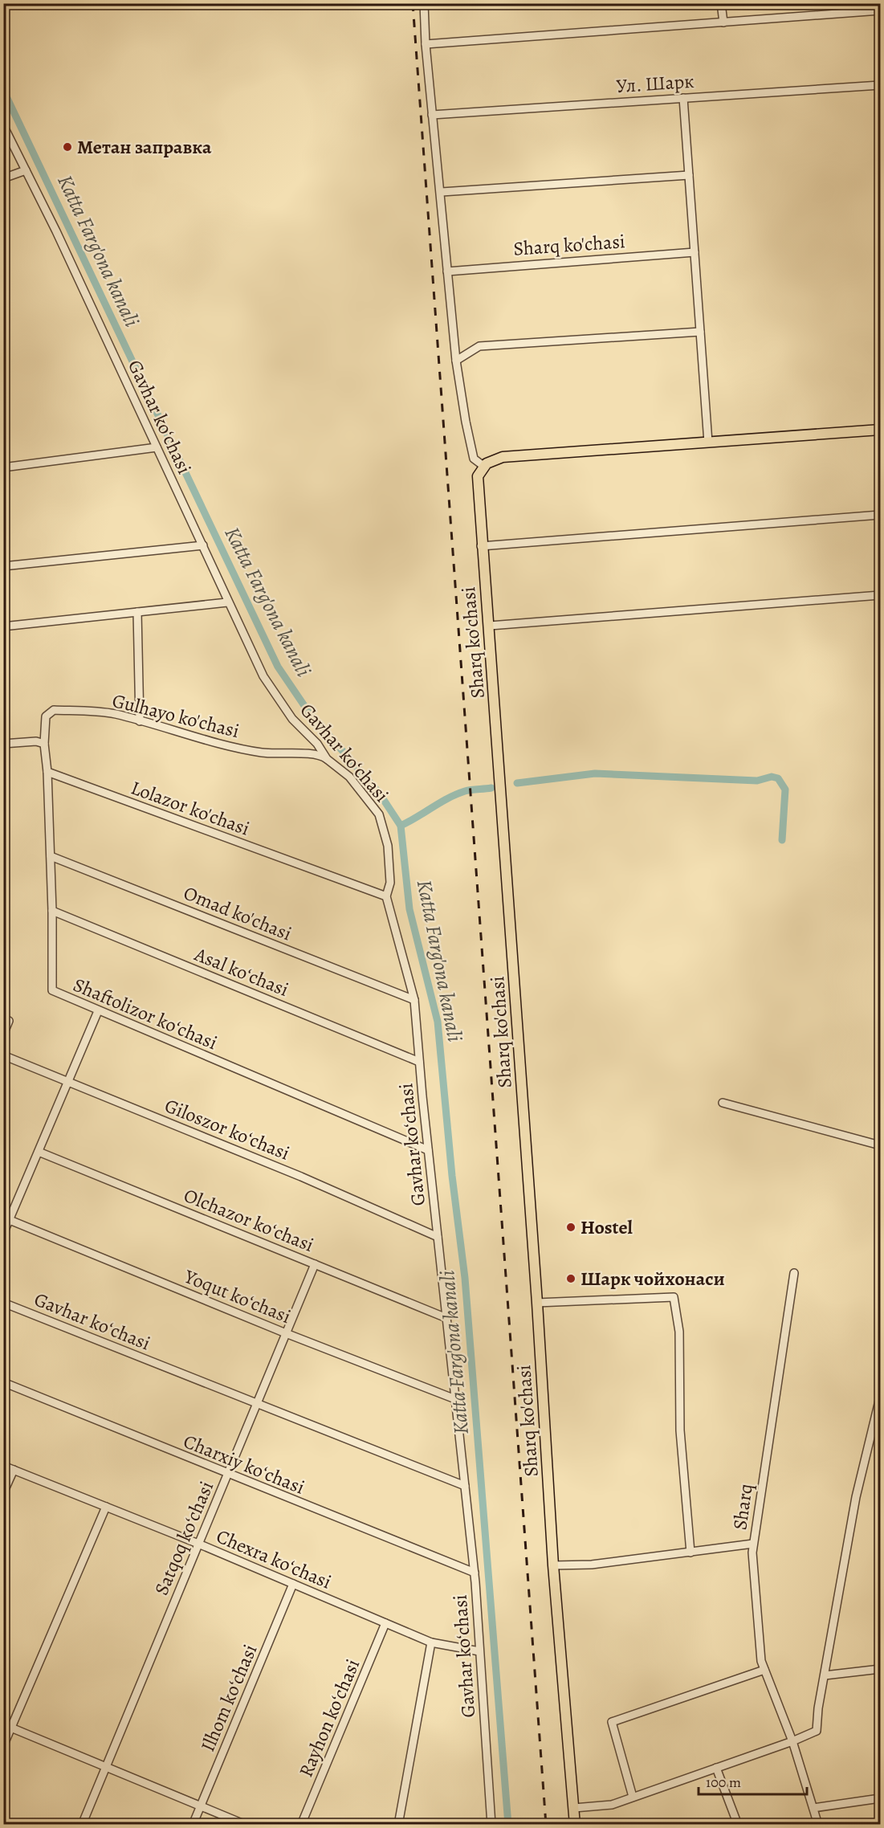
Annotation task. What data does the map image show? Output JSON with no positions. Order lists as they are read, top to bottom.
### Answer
{
  "streets": {
    "main road": ["Sharq ko'chasi"],
    "street": [
      "Ул. Шарк",
      "Gavhar koʻchasi",
      "Gulhayo ko'chasi",
      "Lolazor ko'chasi",
      "Omad ko'chasi",
      "Asal koʻchasi",
      "Shaftolizor koʻchasi",
      "Giloszor koʻchasi",
      "Olchazor koʻchasi",
      "Yoqut koʻchasi",
      "Charxiy koʻchasi",
      "Sharq",
      "Satqoq koʻchasi",
      "Chexra koʻchasi",
      "Ilhom koʻchasi",
      "Rayhon koʻchasi"
    ]
  },
  "crossings": [
    ["Gavhar koʻchasi", "Gulhayo ko'chasi"],
    ["Gavhar koʻchasi", "Lolazor ko'chasi"],
    ["Gavhar koʻchasi", "Omad ko'chasi"],
    ["Gavhar koʻchasi", "Asal koʻchasi"],
    ["Gavhar koʻchasi", "Shaftolizor koʻchasi"],
    ["Gavhar koʻchasi", "Giloszor koʻchasi"],
    ["Gavhar koʻchasi", "Olchazor koʻchasi"],
    ["Gavhar koʻchasi", "Yoqut koʻchasi"],
    ["Gavhar koʻchasi", "Charxiy koʻchasi"],
    ["Gavhar koʻchasi", "Satqoq koʻchasi"],
    ["Gavhar koʻchasi", "Chexra koʻchasi"],
    ["Lolazor ko'chasi", "Shaftolizor koʻchasi"],
    ["Omad ko'chasi", "Shaftolizor koʻchasi"],
    ["Asal koʻchasi", "Shaftolizor koʻchasi"],
    ["Olchazor koʻchasi", "Satqoq koʻchasi"],
    ["Yoqut koʻchasi", "Satqoq koʻchasi"],
    ["Charxiy koʻchasi", "Satqoq koʻchasi"],
    ["Satqoq koʻchasi", "Chexra koʻchasi"],
    ["Chexra koʻchasi", "Ilhom koʻchasi"],
    ["Chexra koʻchasi", "Rayhon koʻchasi"]
  ],
  "water": ["Katta Farg'ona kanali"],
  "places": ["Метан заправка", "Hostel", "Шарк чойхонаси"],
  "scale_bar": "100 m"
}
